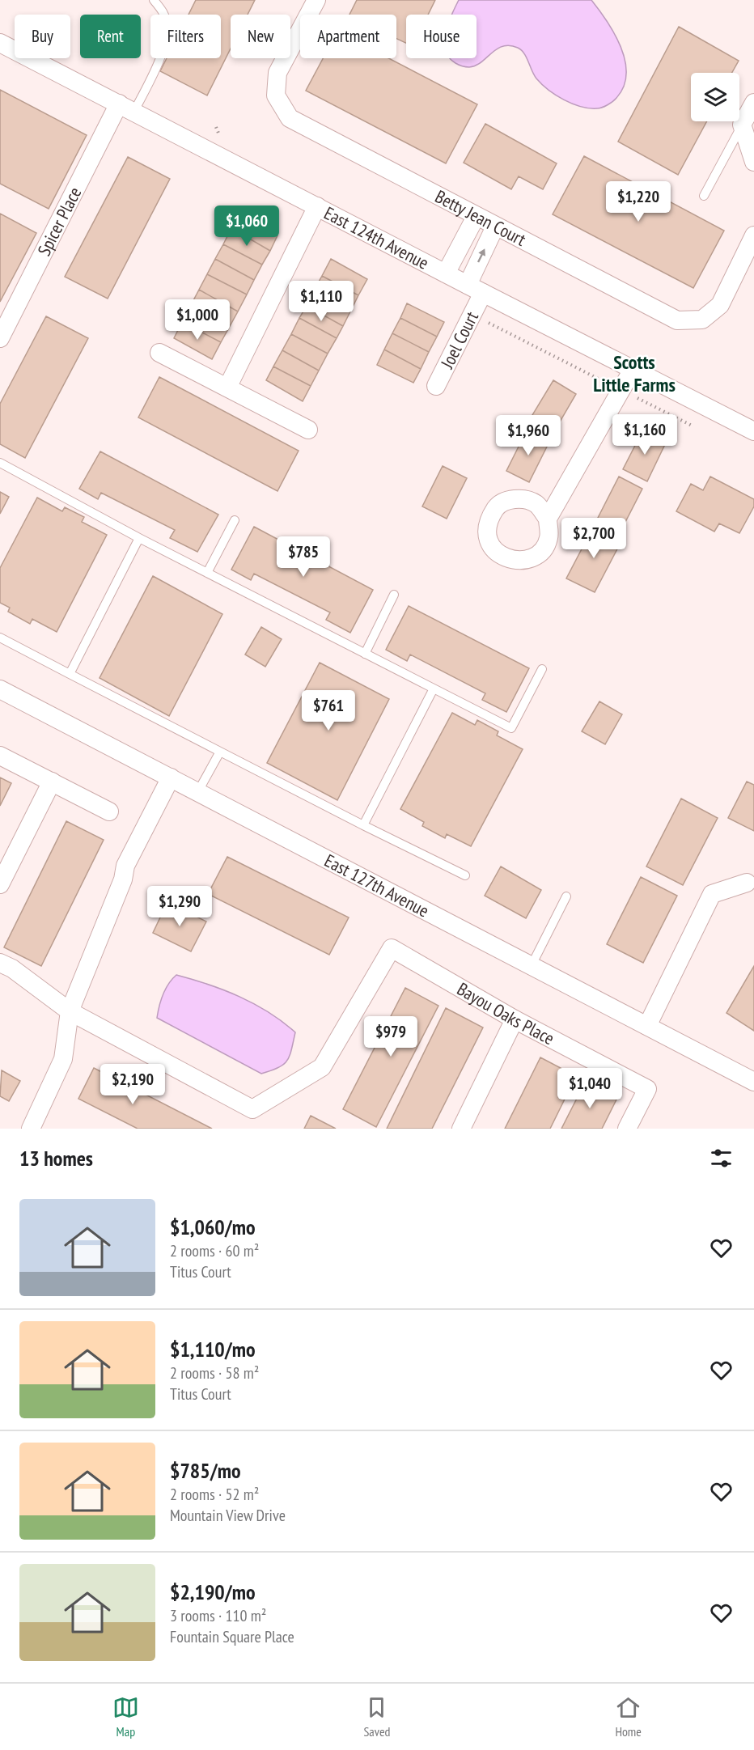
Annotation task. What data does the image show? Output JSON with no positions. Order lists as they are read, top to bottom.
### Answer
{
  "streets": {
    "street": [
      "Betty Jean Court",
      "Spicer Place",
      "East 124th Avenue",
      "Joel Court",
      "East 127th Avenue",
      "Bayou Oaks Place"
    ]
  },
  "crossings": [
    ["Betty Jean Court", "Joel Court"],
    ["Spicer Place", "East 124th Avenue"],
    ["East 124th Avenue", "Joel Court"]
  ],
  "districts": ["Scotts Little Farms"],
  "page": {
    "chip": [
      "Buy",
      "Rent",
      "Filters",
      "New",
      "Apartment",
      "House"
    ],
    "price": [
      "$1,220",
      "$1,060",
      "$1,110",
      "$1,000",
      "$1,160",
      "$1,960",
      "$2,700",
      "$785",
      "$761",
      "$1,290",
      "$979",
      "$2,190",
      "$1,040"
    ],
    "heading": "13 homes",
    "list": [
      {
        "name": "$1,060/mo",
        "note": "2 rooms · 60 m² · Titus Court"
      },
      {
        "name": "$1,110/mo",
        "note": "2 rooms · 58 m² · Titus Court"
      },
      {
        "name": "$785/mo",
        "note": "2 rooms · 52 m² · Mountain View Drive"
      },
      {
        "name": "$2,190/mo",
        "note": "3 rooms · 110 m² · Fountain Square Place"
      }
    ],
    "tabs": ["Map", "Saved", "Home"]
  }
}
